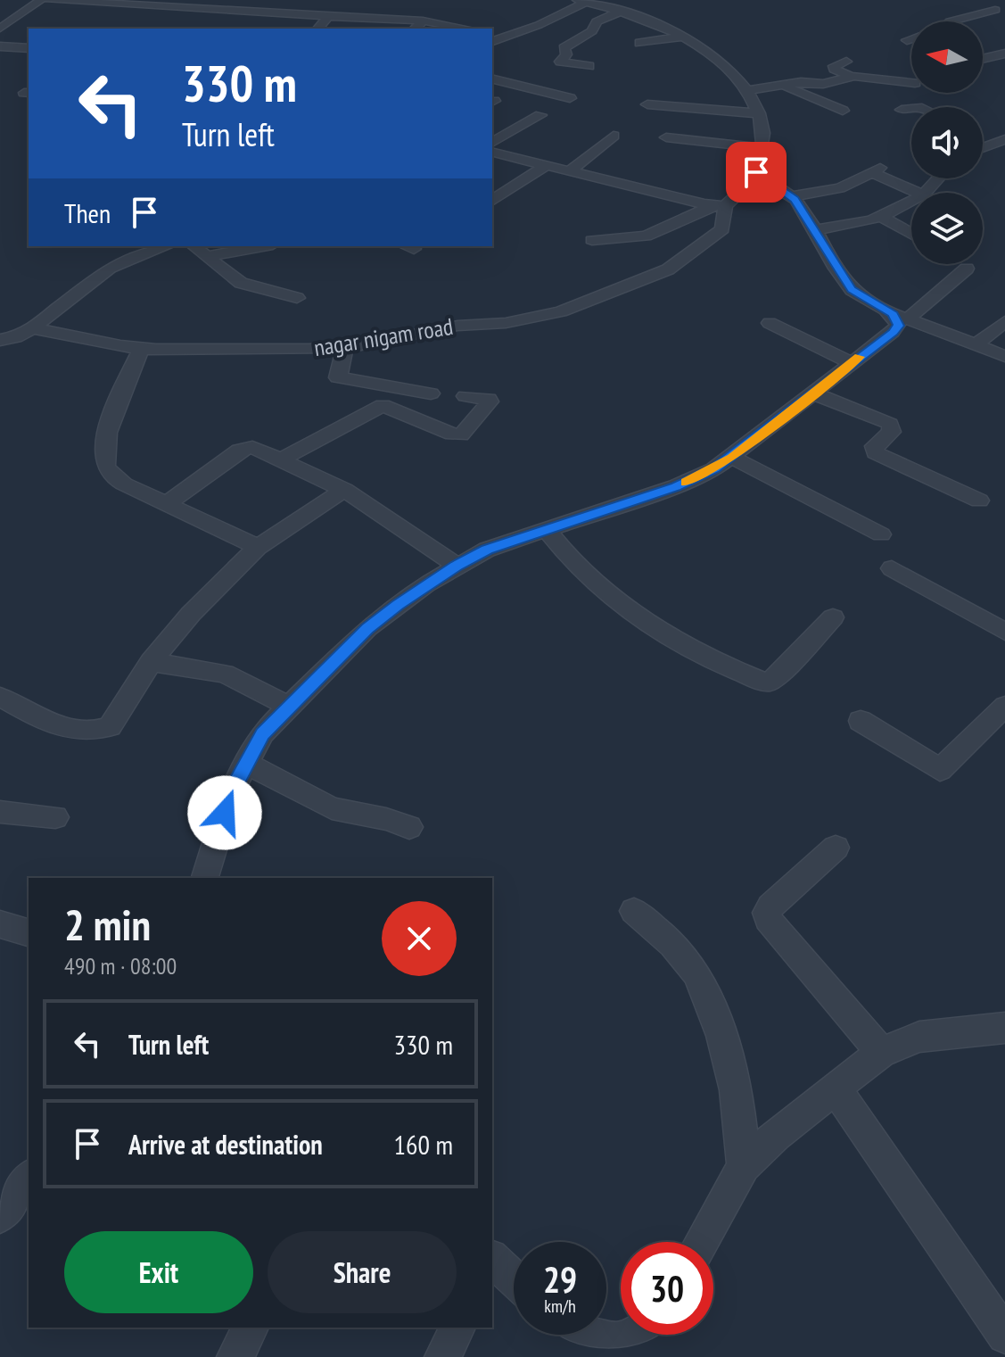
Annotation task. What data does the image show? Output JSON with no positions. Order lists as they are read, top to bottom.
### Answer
{
  "streets": {
    "street": ["nagar nigam road"]
  },
  "north": "left",
  "page": {
    "turn": ["330 m", "Turn left"],
    "then": "Then",
    "heading": ["2 min", "490 m · 08:00"],
    "list": [
      {
        "name": "Turn left",
        "value": "330 m"
      },
      {
        "name": "Arrive at destination",
        "value": "160 m"
      }
    ],
    "buttons": ["Exit", "Share"],
    "speed": "29 km/h",
    "limit": "30"
  }
}
